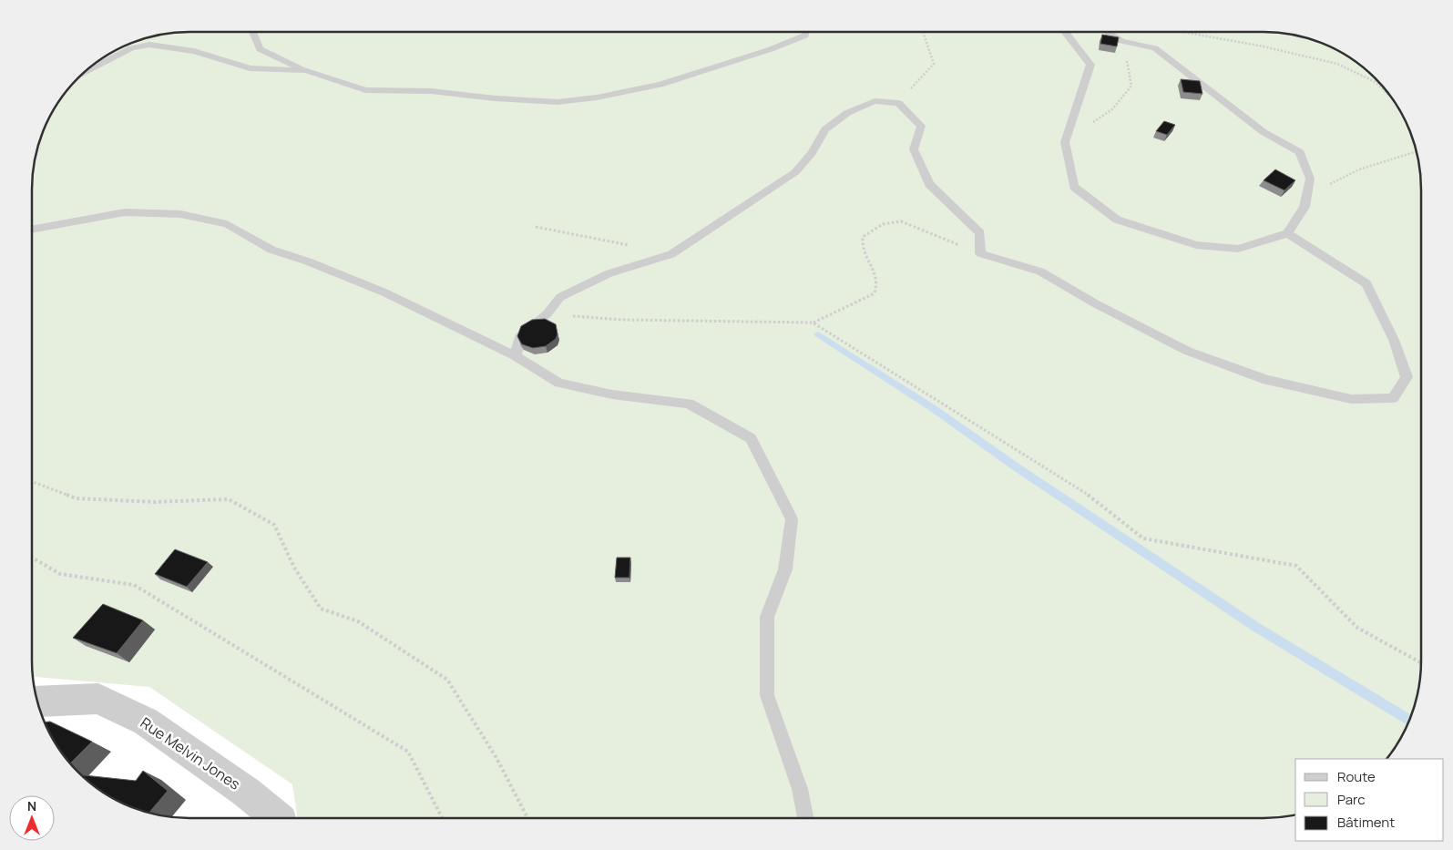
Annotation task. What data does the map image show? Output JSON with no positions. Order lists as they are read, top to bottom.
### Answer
{
  "streets": {
    "street": ["Rue Melvin Jones"]
  },
  "legend": ["Route", "Parc", "Bâtiment"],
  "north": "top"
}
